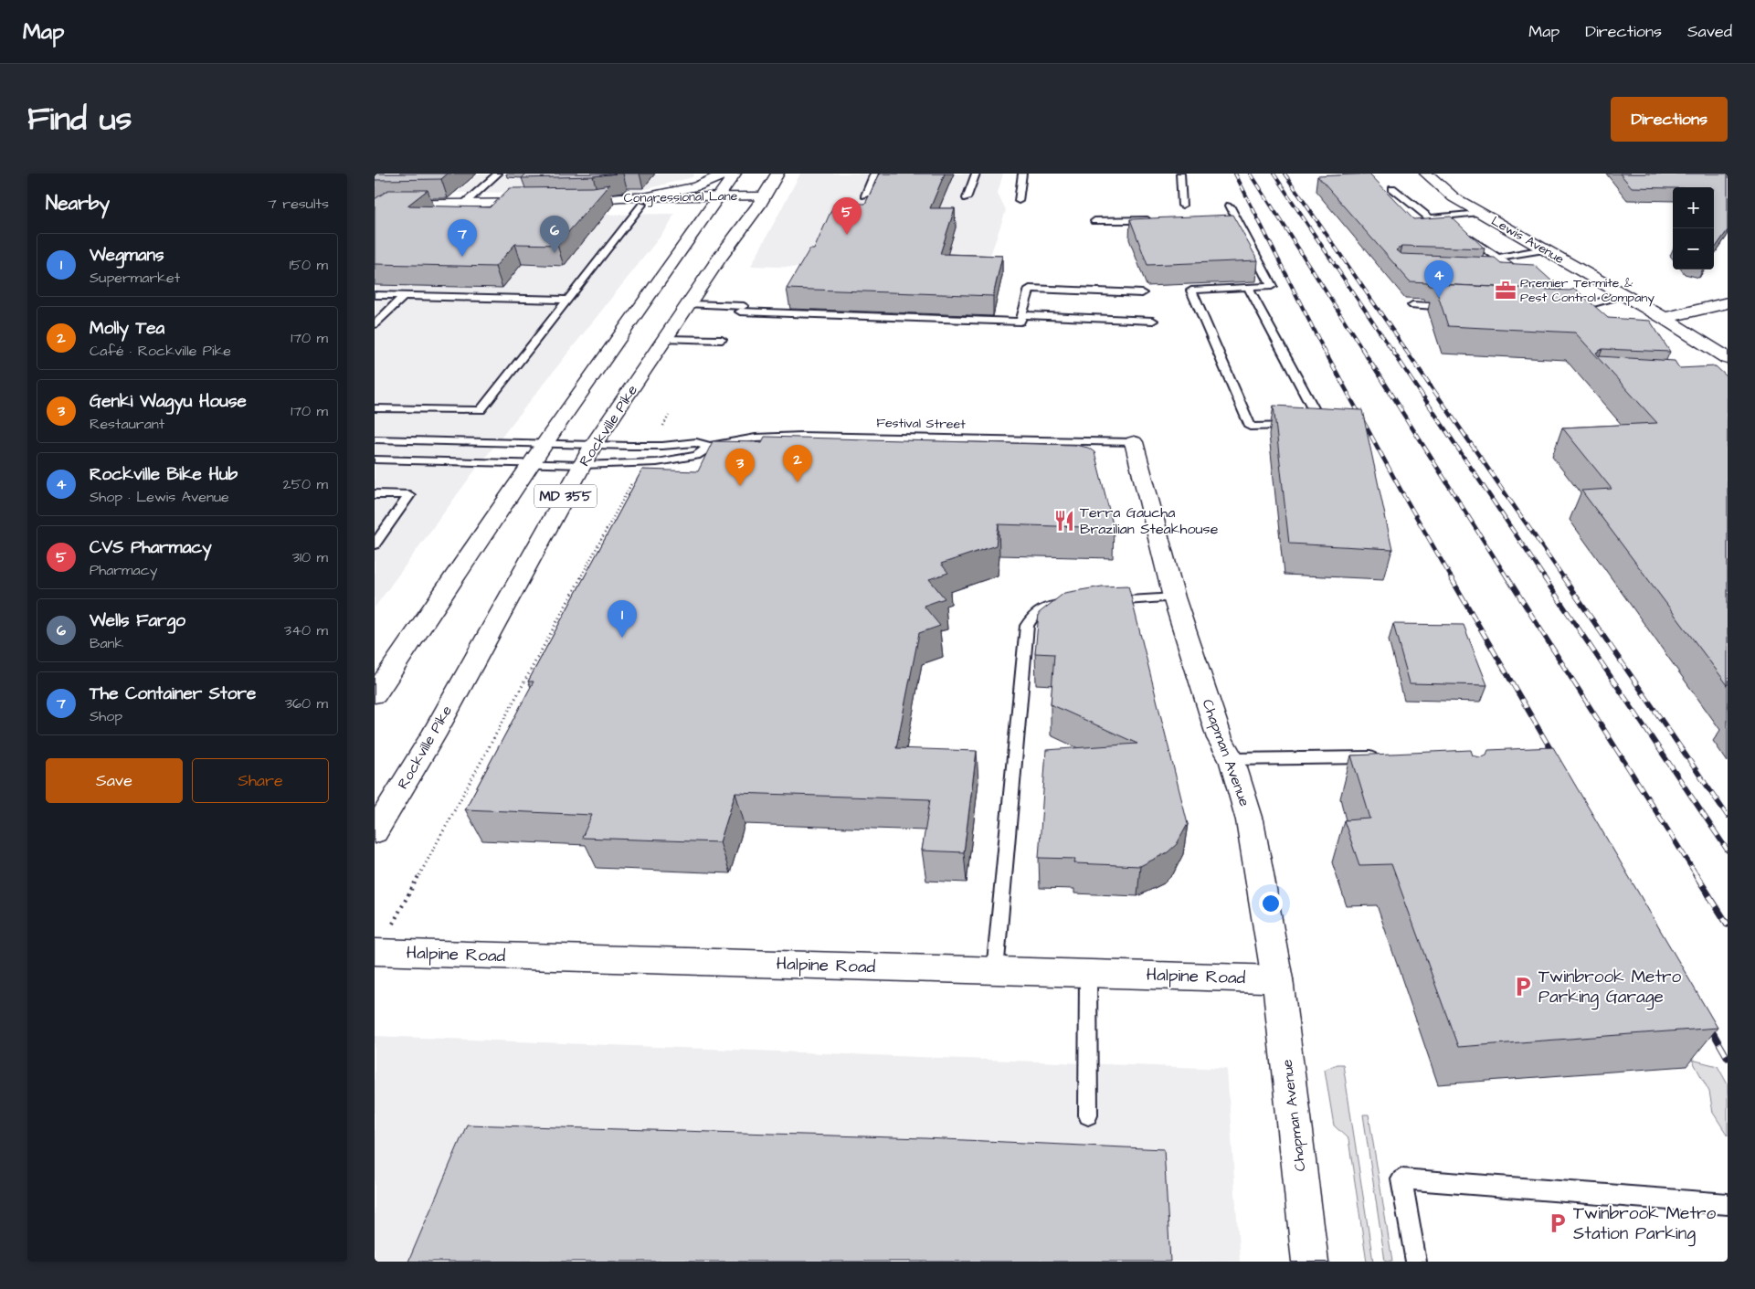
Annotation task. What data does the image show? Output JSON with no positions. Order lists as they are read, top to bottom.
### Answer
{
  "streets": {
    "street": [
      "Congressional Lane",
      "Lewis Avenue",
      "Rockville Pike",
      "MD 355",
      "Chapman Avenue",
      "Halpine Road"
    ],
    "lane": ["Festival Street"]
  },
  "crossings": [
    ["Congressional Lane", "Rockville Pike"],
    ["Congressional Lane", "MD 355"],
    ["Festival Street", "Rockville Pike"],
    ["Festival Street", "MD 355"],
    ["Festival Street", "Chapman Avenue"],
    ["Chapman Avenue", "Halpine Road"]
  ],
  "places": {
    "office": ["Premier Termite & Pest Control Company"],
    "restaurant": ["Terra Gaucha Brazilian Steakhouse"],
    "parking": ["Twinbrook Metro Parking Garage", "Twinbrook Metro Station Parking"]
  },
  "page": {
    "header": "Map",
    "nav": ["Map", "Directions", "Saved"],
    "title": "Find us",
    "buttons": [
      "Directions",
      ["Save", "Share"]
    ],
    "heading": ["Nearby", "7 results"],
    "map_buttons": ["+", "−"],
    "pins": [
      "5",
      "6",
      "7",
      "4",
      "2",
      "3",
      "1"
    ],
    "list": [
      {
        "mark": "1",
        "name": "Wegmans",
        "note": "Supermarket",
        "value": "150 m"
      },
      {
        "mark": "2",
        "name": "Molly Tea",
        "note": "Café · Rockville Pike",
        "value": "170 m"
      },
      {
        "mark": "3",
        "name": "Genki Wagyu House",
        "note": "Restaurant",
        "value": "170 m"
      },
      {
        "mark": "4",
        "name": "Rockville Bike Hub",
        "note": "Shop · Lewis Avenue",
        "value": "250 m"
      },
      {
        "mark": "5",
        "name": "CVS Pharmacy",
        "note": "Pharmacy",
        "value": "310 m"
      },
      {
        "mark": "6",
        "name": "Wells Fargo",
        "note": "Bank",
        "value": "340 m"
      },
      {
        "mark": "7",
        "name": "The Container Store",
        "note": "Shop",
        "value": "360 m"
      }
    ]
  }
}
